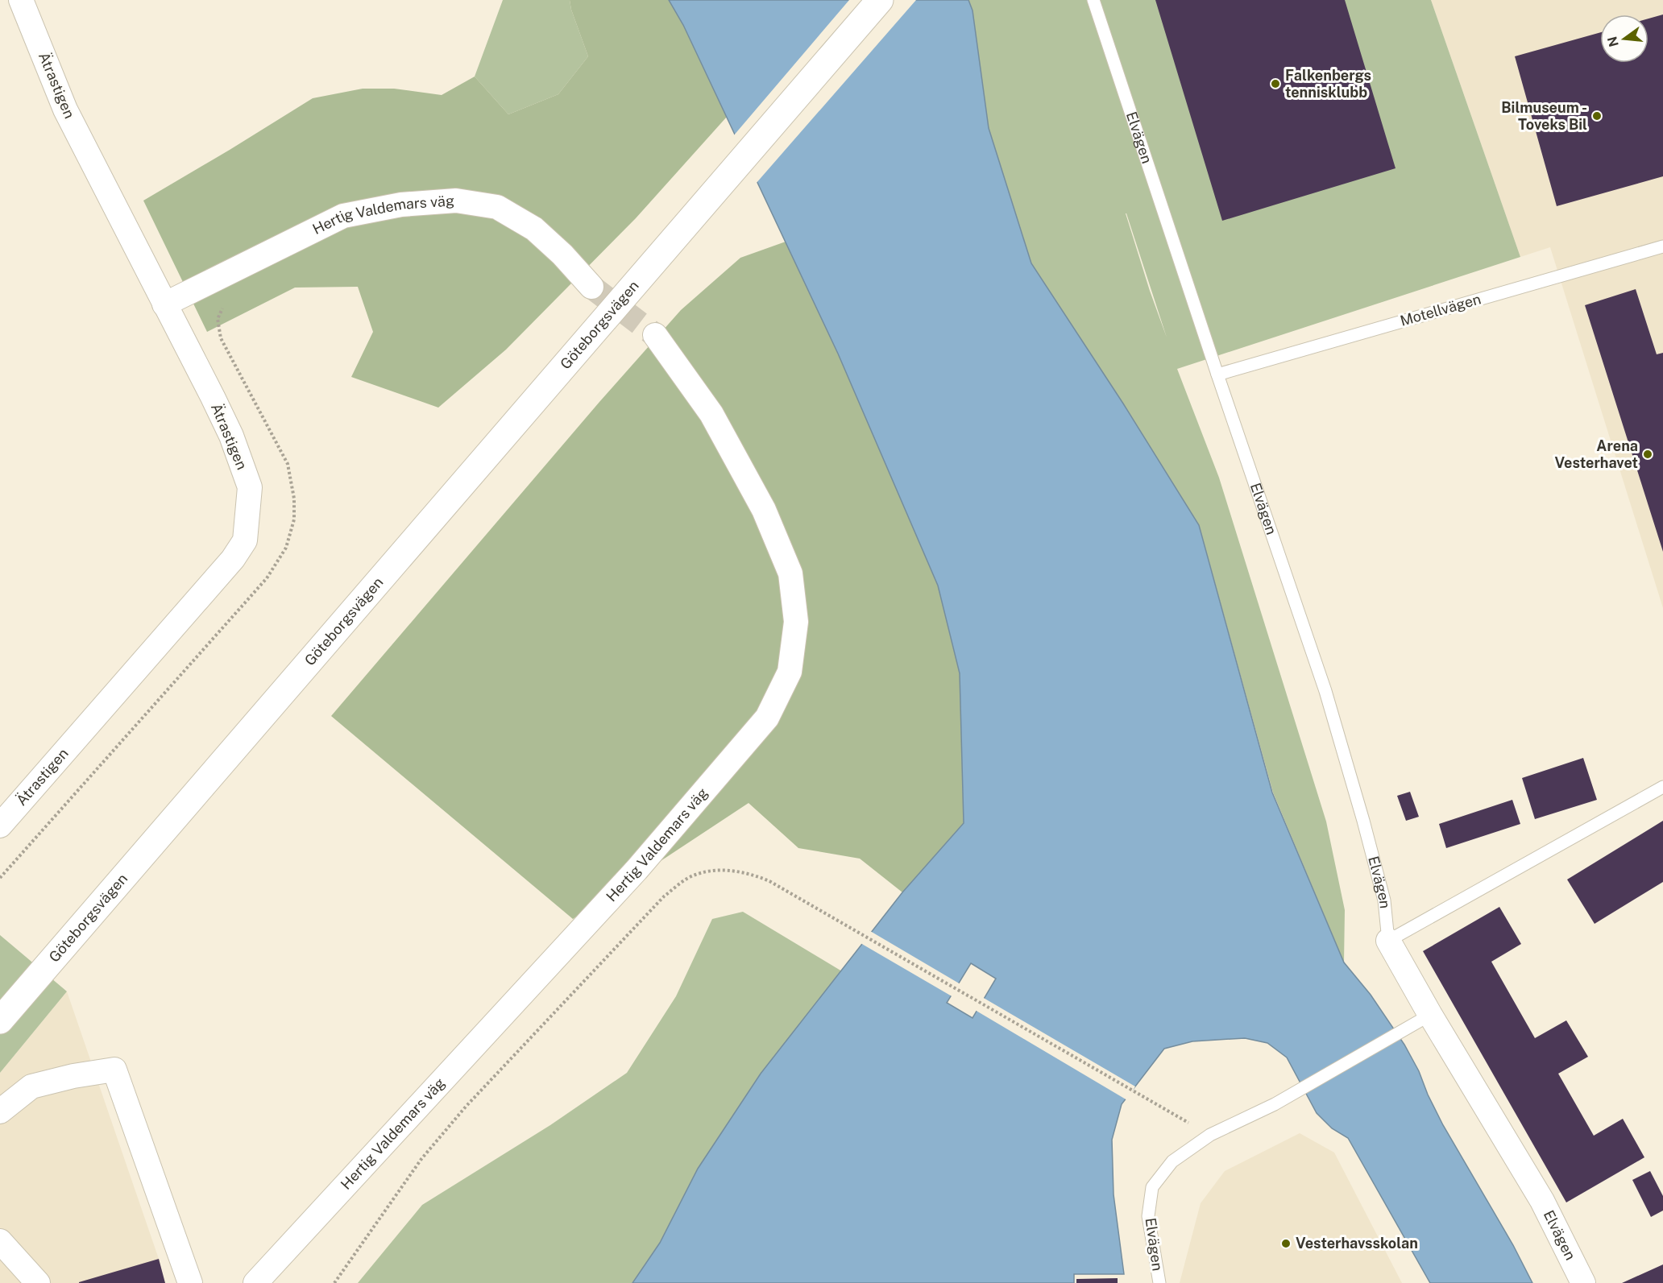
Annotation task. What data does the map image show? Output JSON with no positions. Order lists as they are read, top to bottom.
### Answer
{
  "streets": {
    "main road": ["Göteborgsvägen"],
    "street": ["Ätrastigen", "Elvägen", "Hertig Valdemars väg"],
    "lane": ["Motellvägen"]
  },
  "crossings": [
    ["Ätrastigen", "Hertig Valdemars väg"],
    ["Elvägen", "Motellvägen"]
  ],
  "places": [
    "Falkenbergs tennisklubb",
    "Bilmuseum - Toveks Bil",
    "Arena Vesterhavet",
    "Vesterhavsskolan"
  ],
  "north": "left"
}
